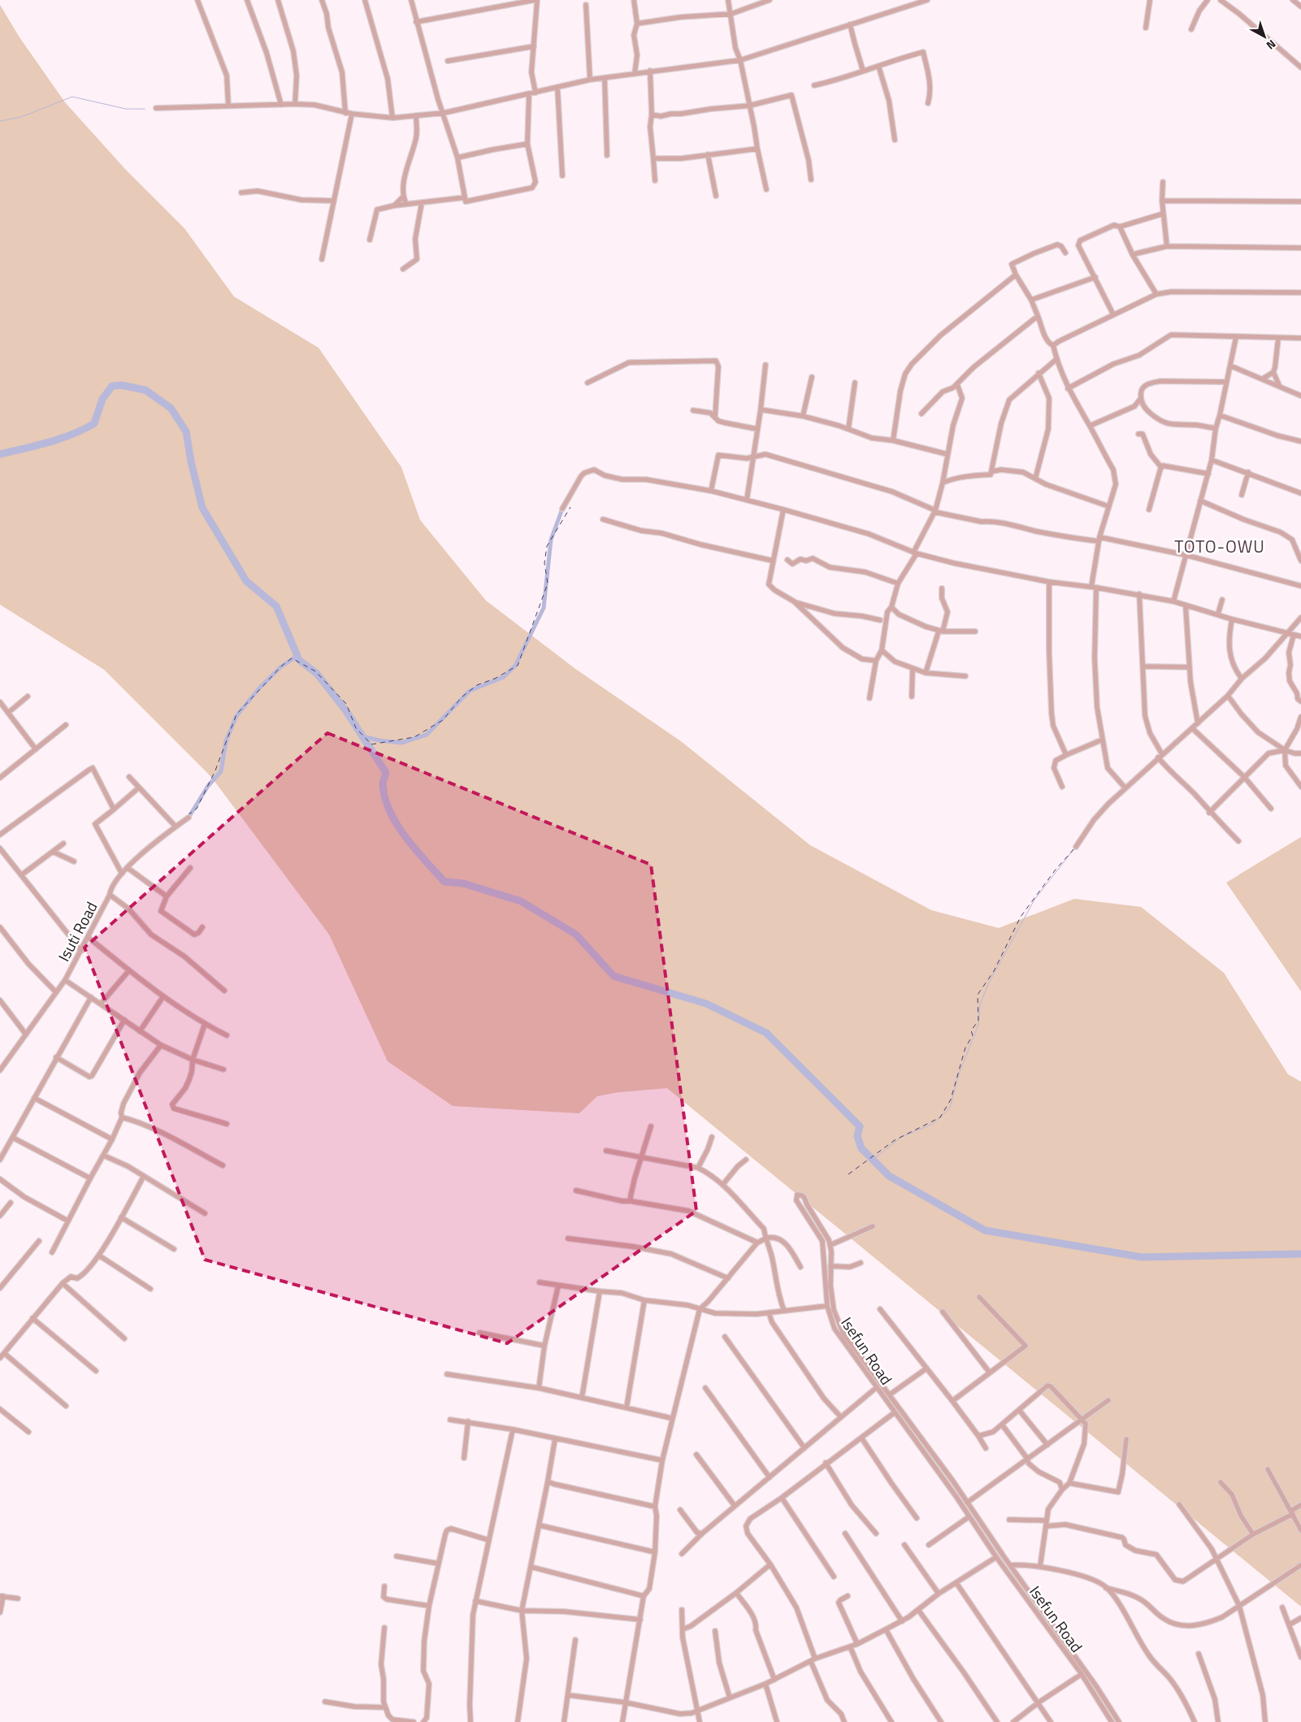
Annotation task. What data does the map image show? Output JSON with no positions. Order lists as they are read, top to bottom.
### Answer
{
  "streets": {
    "street": ["Isuti Road", "Isefun Road"]
  },
  "districts": ["TOTO-OWU"],
  "north": "bottom right"
}
